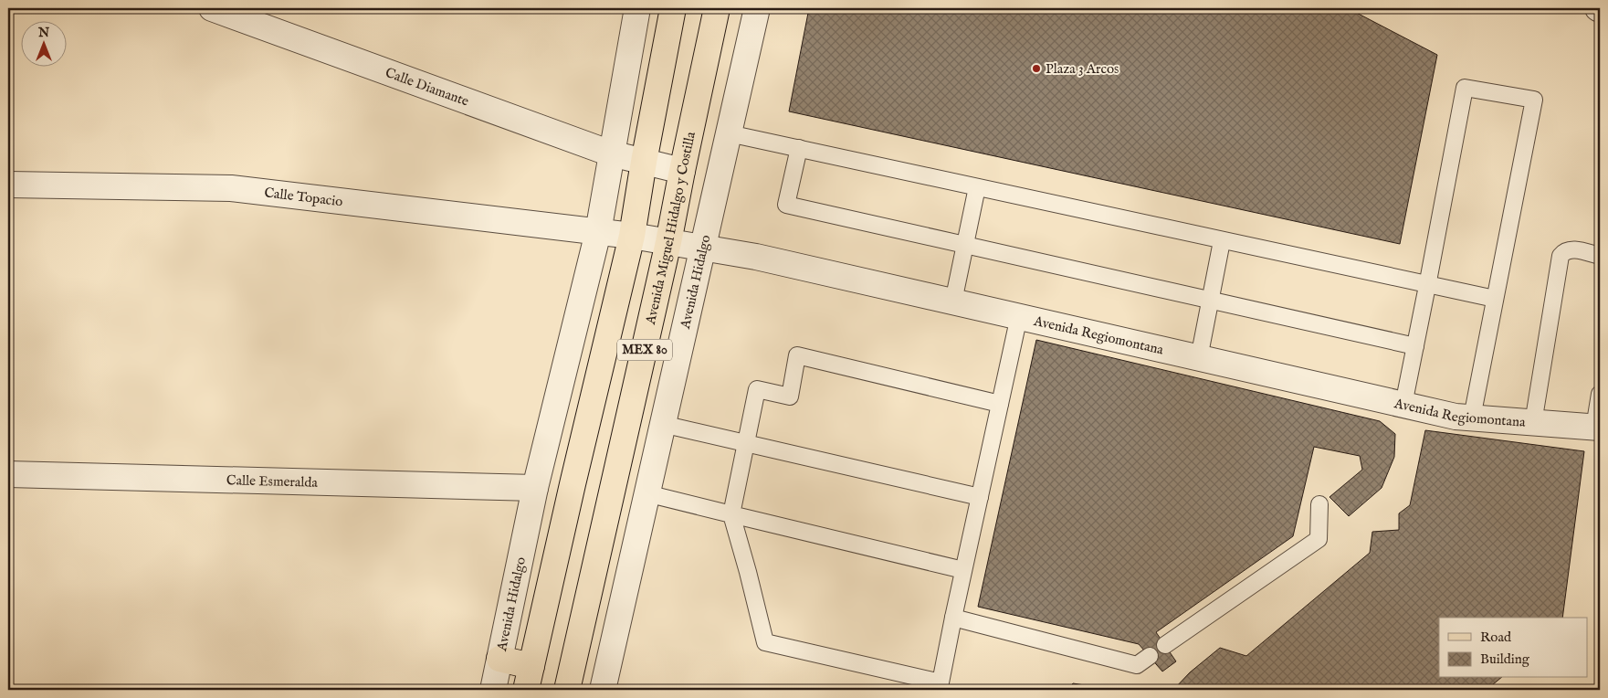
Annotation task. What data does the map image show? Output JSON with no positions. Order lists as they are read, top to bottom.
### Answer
{
  "streets": {
    "main road": ["Avenida Miguel Hidalgo y Costilla", "MEX 80"],
    "street": [
      "Calle Diamante",
      "Calle Topacio",
      "Avenida Hidalgo",
      "Avenida Regiomontana",
      "Calle Esmeralda"
    ]
  },
  "crossings": [
    ["Calle Diamante", "Avenida Miguel Hidalgo y Costilla"],
    ["Calle Diamante", "Avenida Hidalgo"],
    ["Calle Diamante", "MEX 80"],
    ["Calle Topacio", "Avenida Hidalgo"],
    ["Calle Topacio", "Avenida Regiomontana"],
    ["Avenida Miguel Hidalgo y Costilla", "Avenida Regiomontana"],
    ["Avenida Hidalgo", "Avenida Regiomontana"],
    ["Avenida Hidalgo", "Calle Esmeralda"],
    ["Avenida Regiomontana", "MEX 80"]
  ],
  "places": ["Plaza 3 Arcos"],
  "legend": ["Road", "Building"],
  "north": "top"
}
